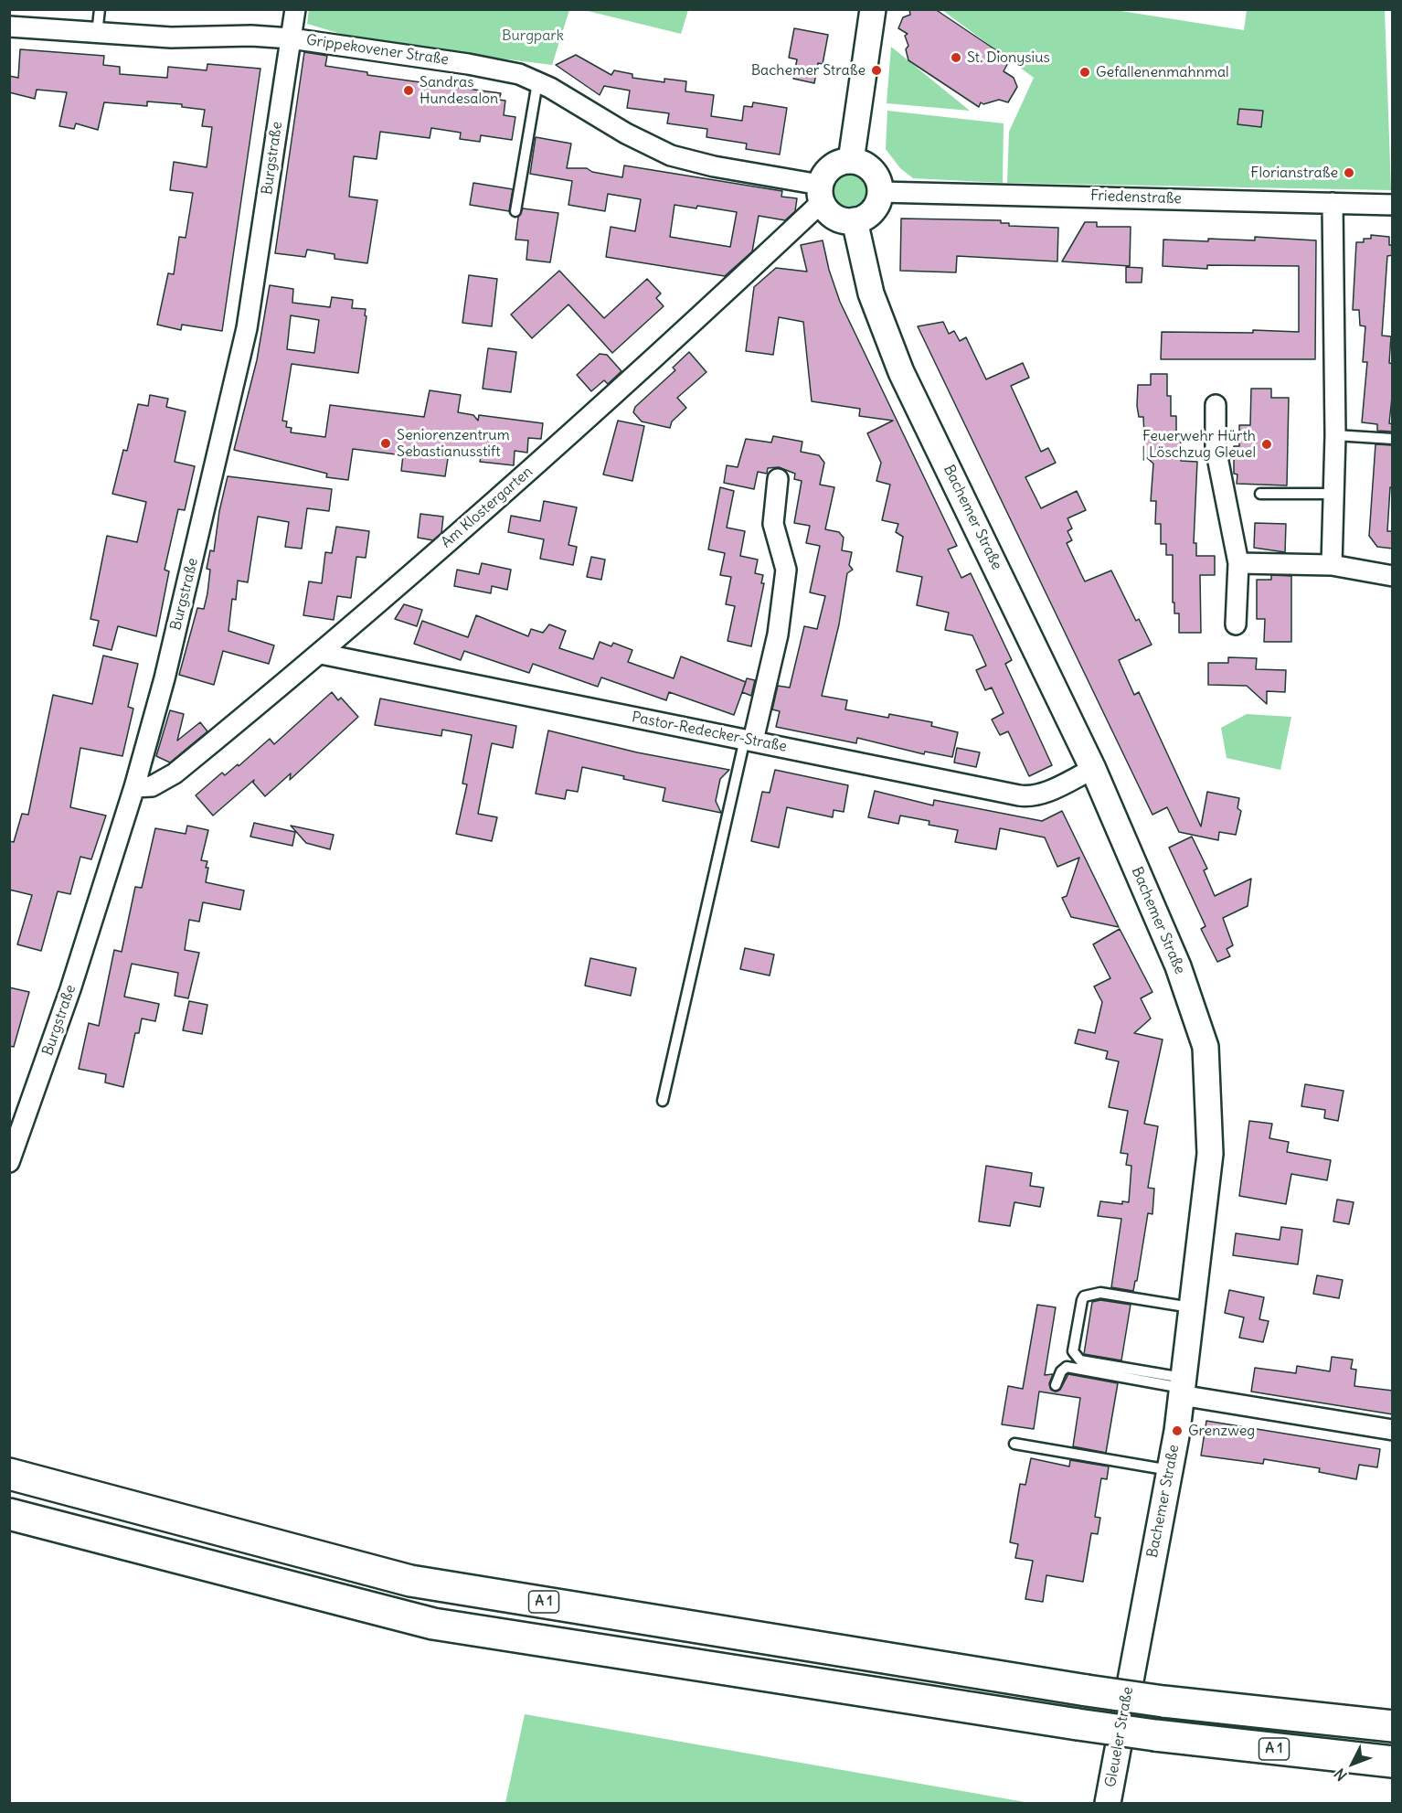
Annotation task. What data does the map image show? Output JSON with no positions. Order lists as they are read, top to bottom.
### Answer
{
  "streets": {
    "highway": ["A 1"],
    "street": [
      "Grippekovener Straße",
      "Burgstraße",
      "Friedenstraße",
      "Am Klostergarten",
      "Bachemer Straße",
      "Pastor-Redecker-Straße",
      "Gleueler Straße"
    ]
  },
  "crossings": [
    ["Grippekovener Straße", "Burgstraße"],
    ["Grippekovener Straße", "Friedenstraße"],
    ["Grippekovener Straße", "Am Klostergarten"],
    ["Grippekovener Straße", "Bachemer Straße"],
    ["Burgstraße", "Am Klostergarten"],
    ["Friedenstraße", "Am Klostergarten"],
    ["Friedenstraße", "Bachemer Straße"],
    ["Am Klostergarten", "Bachemer Straße"],
    ["Am Klostergarten", "Pastor-Redecker-Straße"],
    ["Bachemer Straße", "Pastor-Redecker-Straße"],
    ["Bachemer Straße", "Gleueler Straße"]
  ],
  "parks": ["Burgpark"],
  "places": [
    "St. Dionysius",
    "Bachemer Straße",
    "Gefallenenmahnmal",
    "Sandras Hundesalon",
    "Florianstraße",
    "Seniorenzentrum Sebastianusstift",
    "Feuerwehr Hürth | Löschzug Gleuel",
    "Grenzweg"
  ],
  "north": "bottom left"
}
